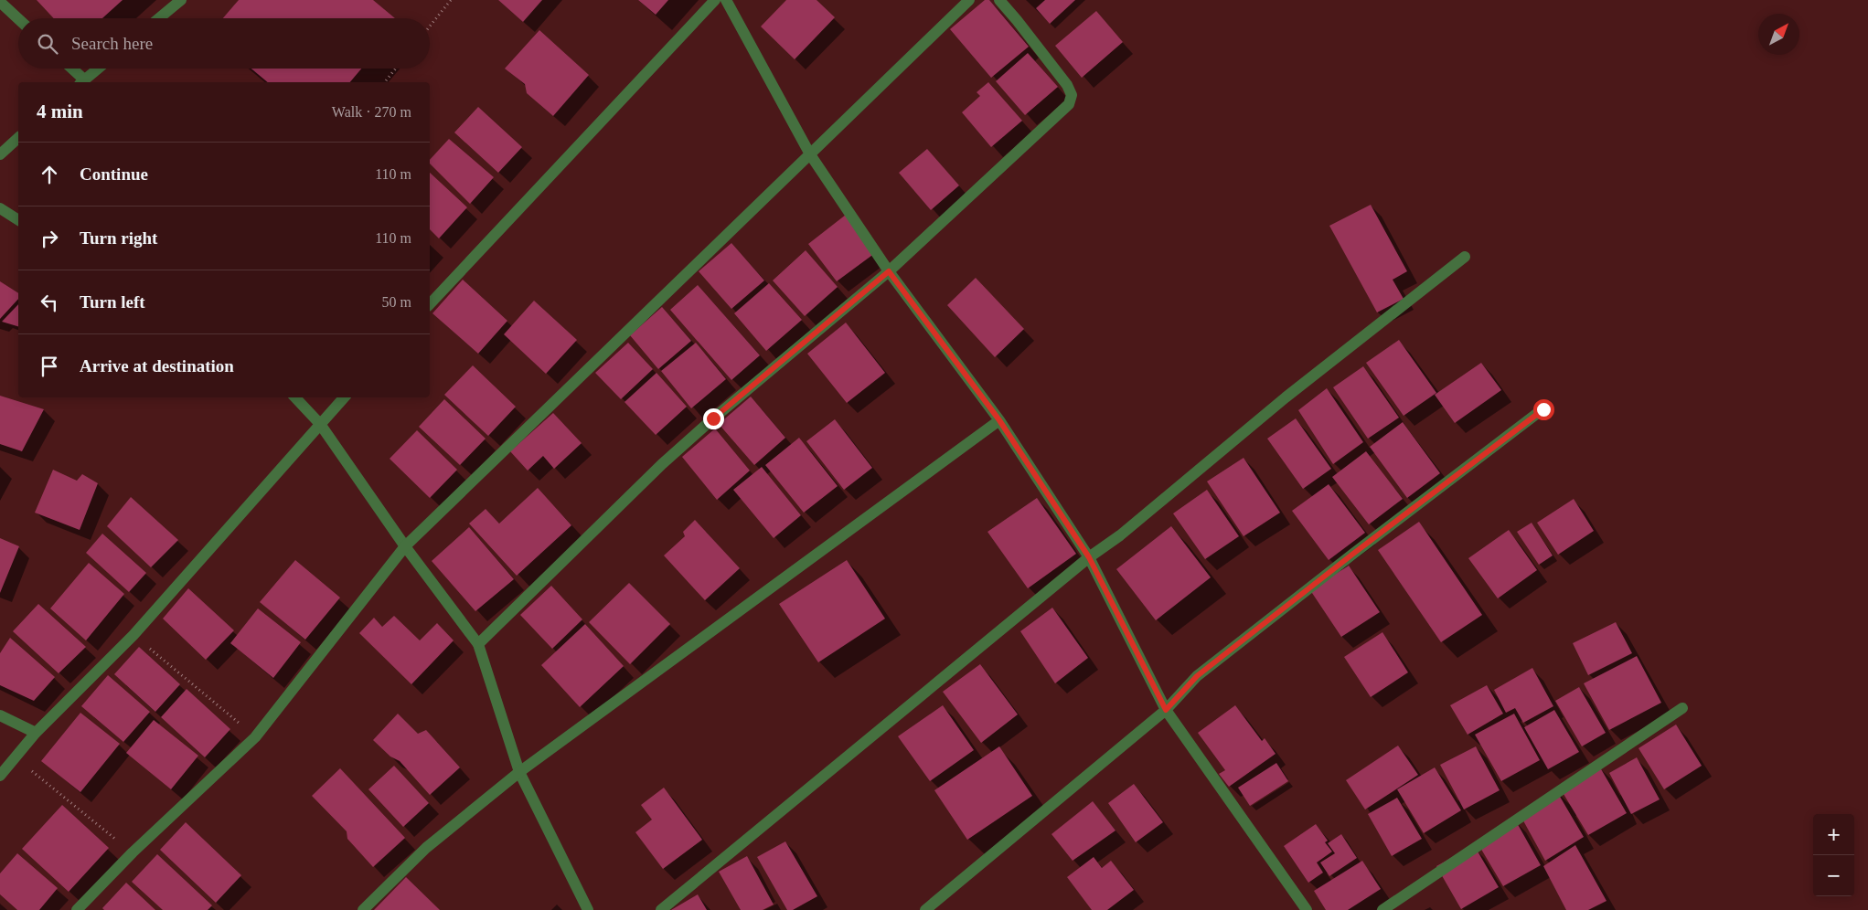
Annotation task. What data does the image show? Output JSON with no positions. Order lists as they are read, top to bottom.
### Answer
{
  "north": "top right",
  "page": {
    "search": "Search here",
    "heading": ["4 min", "Walk · 270 m"],
    "list": [
      ["Continue", "110 m"],
      ["Turn right", "110 m"],
      ["Turn left", "50 m"],
      "Arrive at destination"
    ],
    "map_buttons": ["+", "−"]
  }
}
